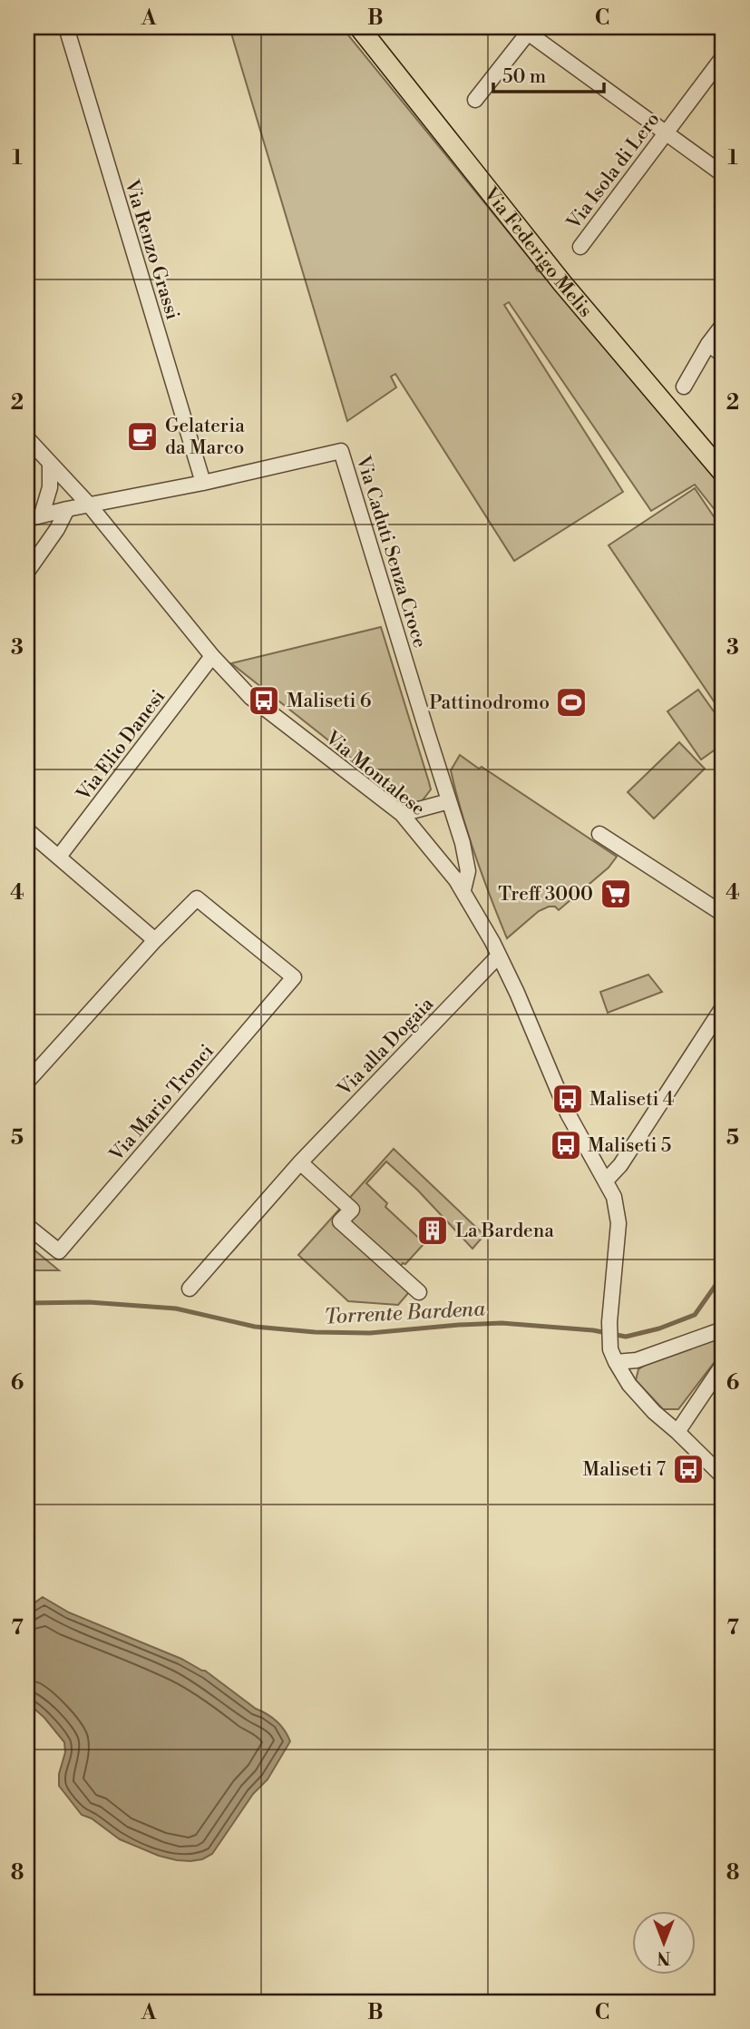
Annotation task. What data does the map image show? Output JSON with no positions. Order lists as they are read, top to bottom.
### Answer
{
  "streets": {
    "main road": ["Via Federigo Melis"],
    "street": [
      "Via Isola di Lero",
      "Via Renzo Grassi",
      "Via Caduti Senza Croce",
      "Via Elio Danesi",
      "Via Montalese",
      "Via alla Dogaia",
      "Via Mario Tronci"
    ]
  },
  "crossings": [
    ["Via Renzo Grassi", "Via Caduti Senza Croce"],
    ["Via Caduti Senza Croce", "Via Montalese"],
    ["Via Elio Danesi", "Via Montalese"],
    ["Via Montalese", "Via alla Dogaia"]
  ],
  "water": ["Torrente Bardena"],
  "places": {
    "cafe": ["Gelateria da Marco"],
    "bus stop": [
      "Maliseti 6",
      "Maliseti 4",
      "Maliseti 5",
      "Maliseti 7"
    ],
    "sports": ["Pattinodromo"],
    "supermarket": ["Treff 3000"],
    "building": ["La Bardena"]
  },
  "scale_bar": "50 m",
  "north": "bottom",
  "grid": {
    "columns": ["A", "B", "C"],
    "rows": [
      "1",
      "2",
      "3",
      "4",
      "5",
      "6",
      "7",
      "8"
    ]
  }
}
